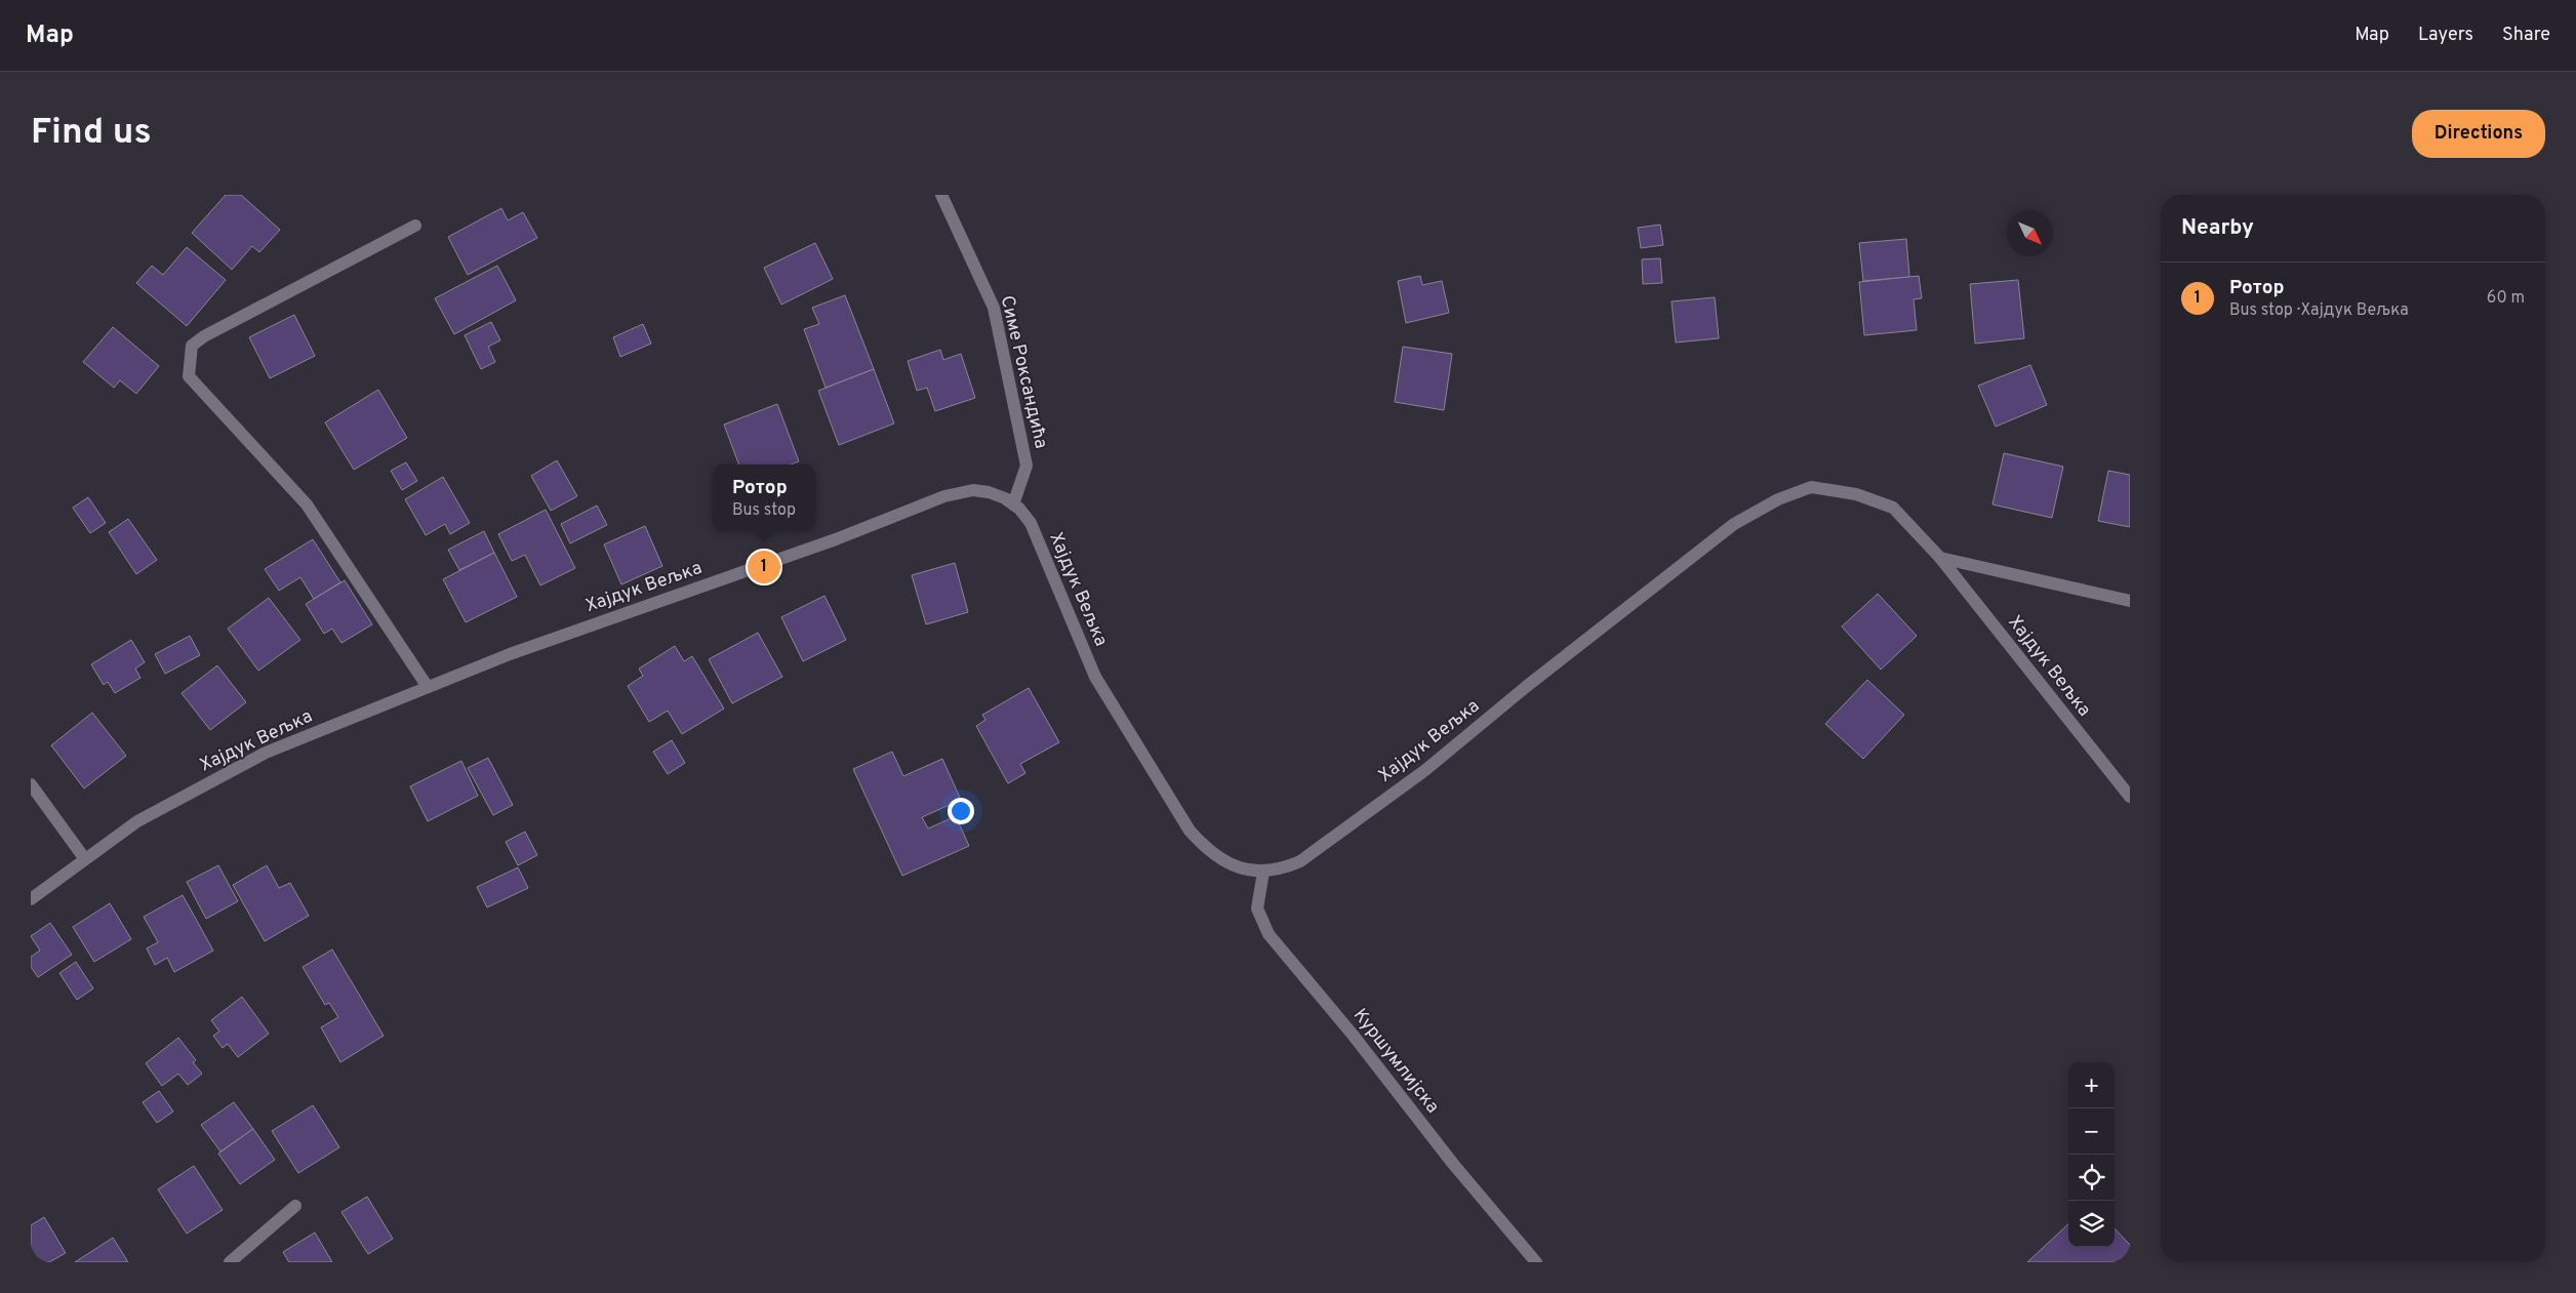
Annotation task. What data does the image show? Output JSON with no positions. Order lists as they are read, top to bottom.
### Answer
{
  "streets": {
    "street": ["Симе Роксандића", "Хајдук Вељка", "Куршумлијска"]
  },
  "crossings": [
    ["Симе Роксандића", "Хајдук Вељка"],
    ["Хајдук Вељка", "Куршумлијска"]
  ],
  "north": "bottom right",
  "page": {
    "header": "Map",
    "nav": ["Map", "Layers", "Share"],
    "buttons": "Directions",
    "title": "Find us",
    "heading": "Nearby",
    "list": [
      {
        "mark": "1",
        "name": "Ротор",
        "note": "Bus stop · Хајдук Вељка",
        "value": "60 m"
      }
    ],
    "popup": ["Ротор", "Bus stop"],
    "pins": "1",
    "map_buttons": ["+", "−"]
  }
}
